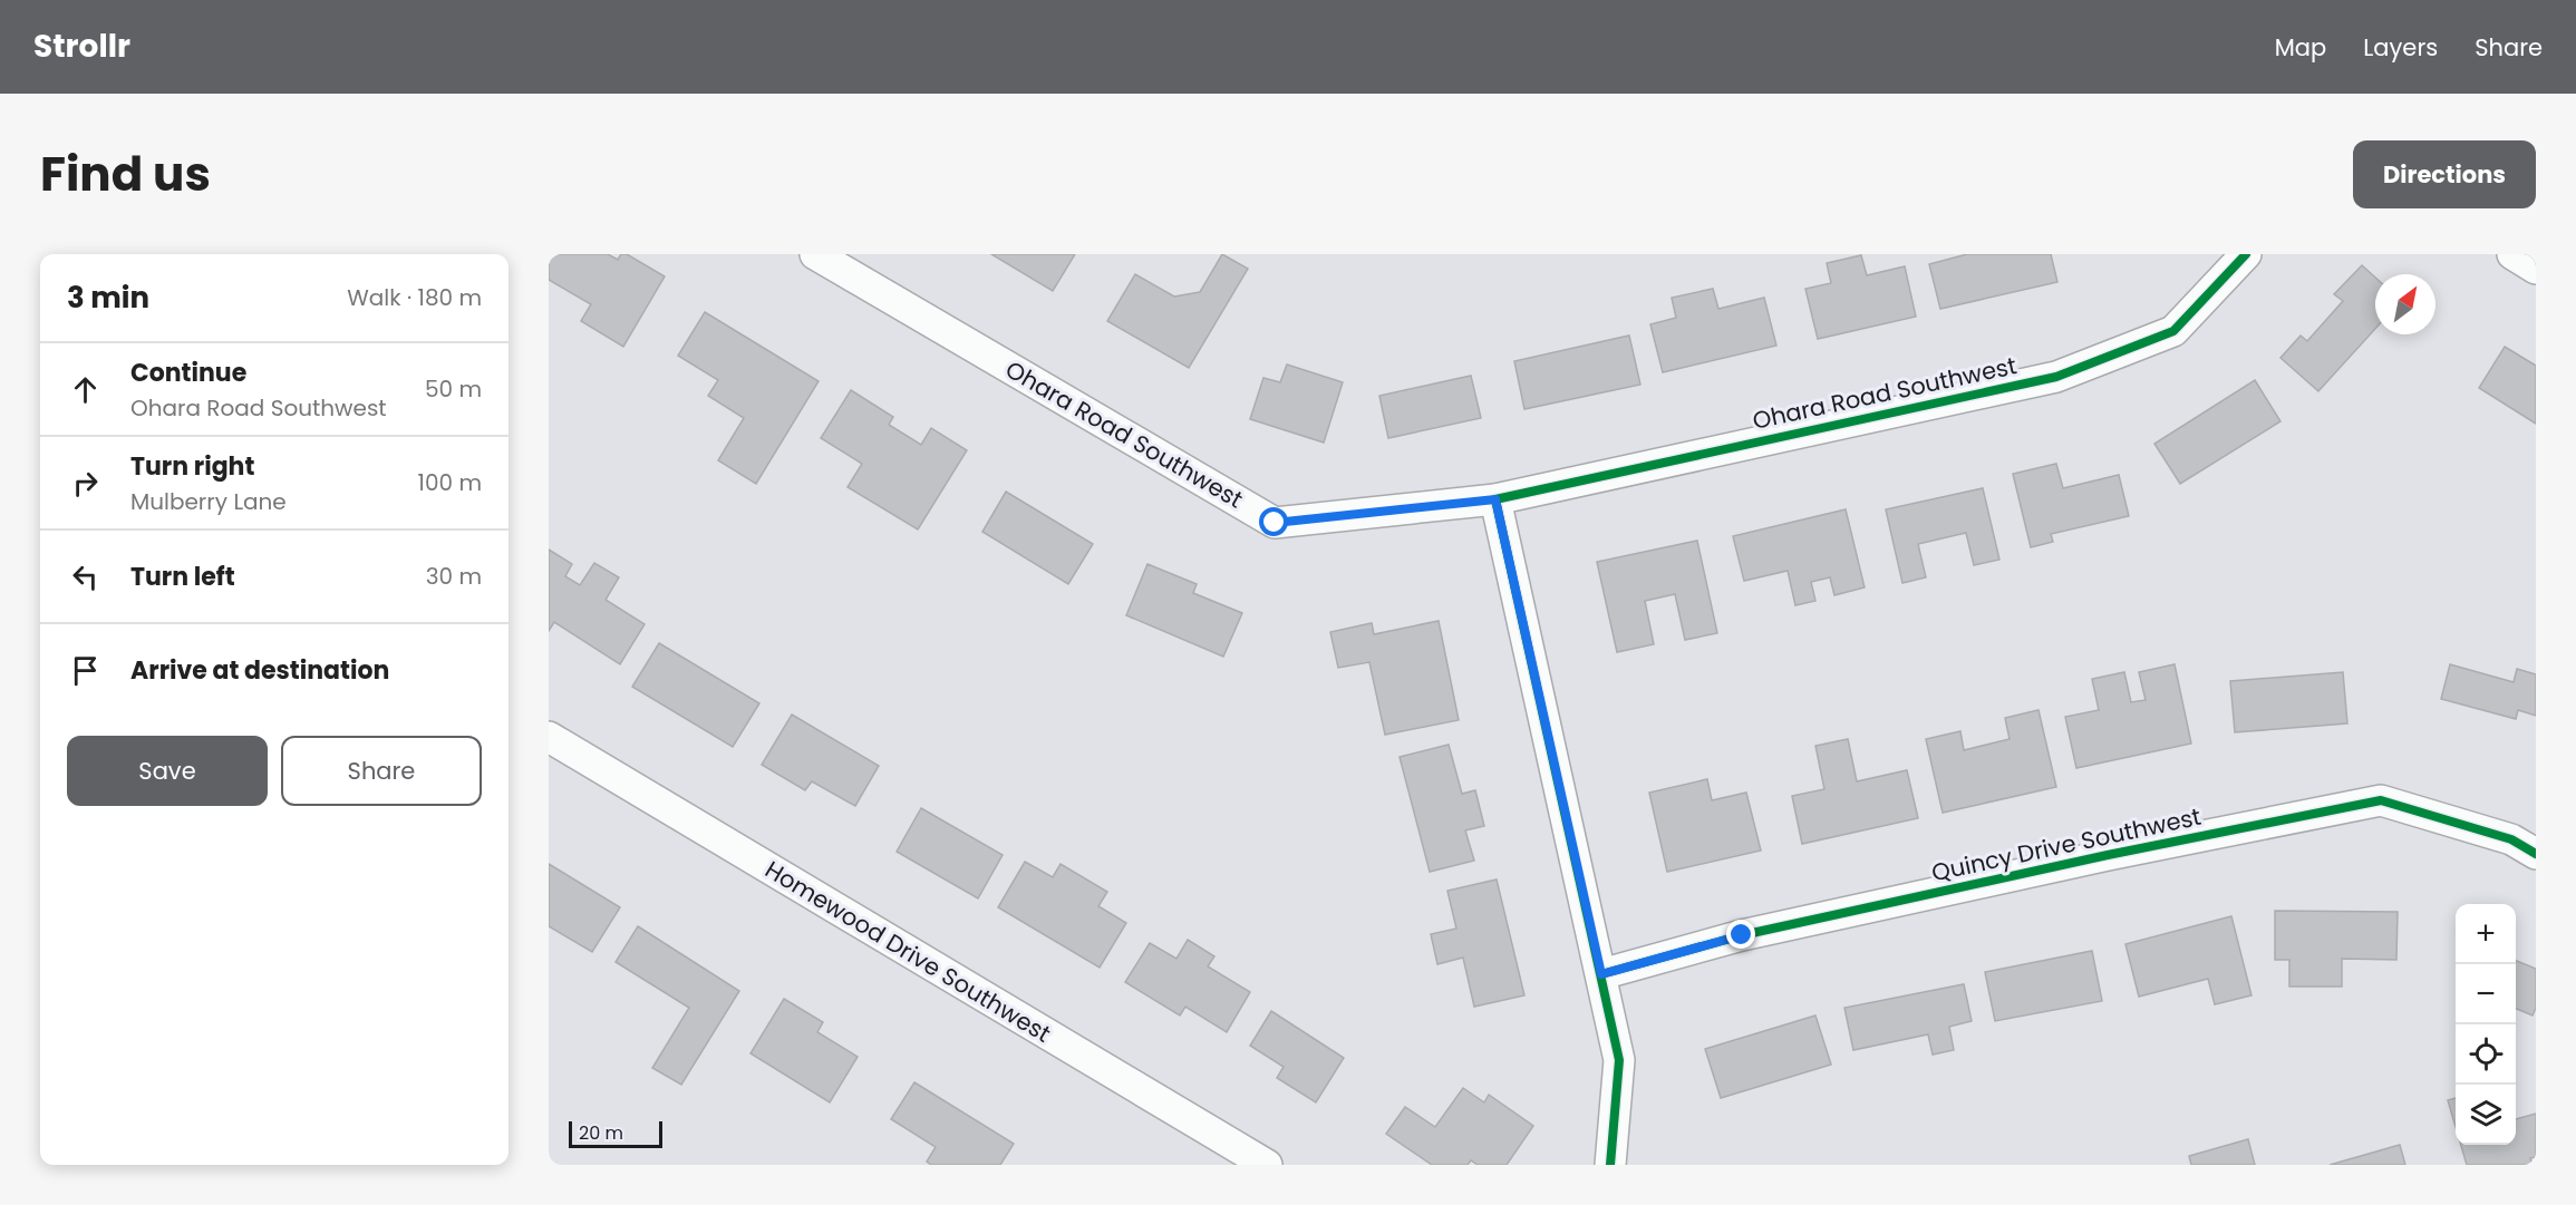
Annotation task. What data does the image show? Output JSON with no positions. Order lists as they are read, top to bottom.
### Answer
{
  "streets": {
    "street": ["Ohara Road Southwest", "Quincy Drive Southwest", "Homewood Drive Southwest"]
  },
  "scale_bar": "20 m",
  "north": "top right",
  "page": {
    "header": "Strollr",
    "nav": ["Map", "Layers", "Share"],
    "title": "Find us",
    "buttons": [
      "Directions",
      ["Save", "Share"]
    ],
    "heading": ["3 min", "Walk · 180 m"],
    "list": [
      ["Continue", "Ohara Road Southwest", "50 m"],
      ["Turn right", "Mulberry Lane", "100 m"],
      ["Turn left", "30 m"],
      "Arrive at destination"
    ],
    "map_buttons": ["+", "−"],
    "scale": "20 m"
  }
}
